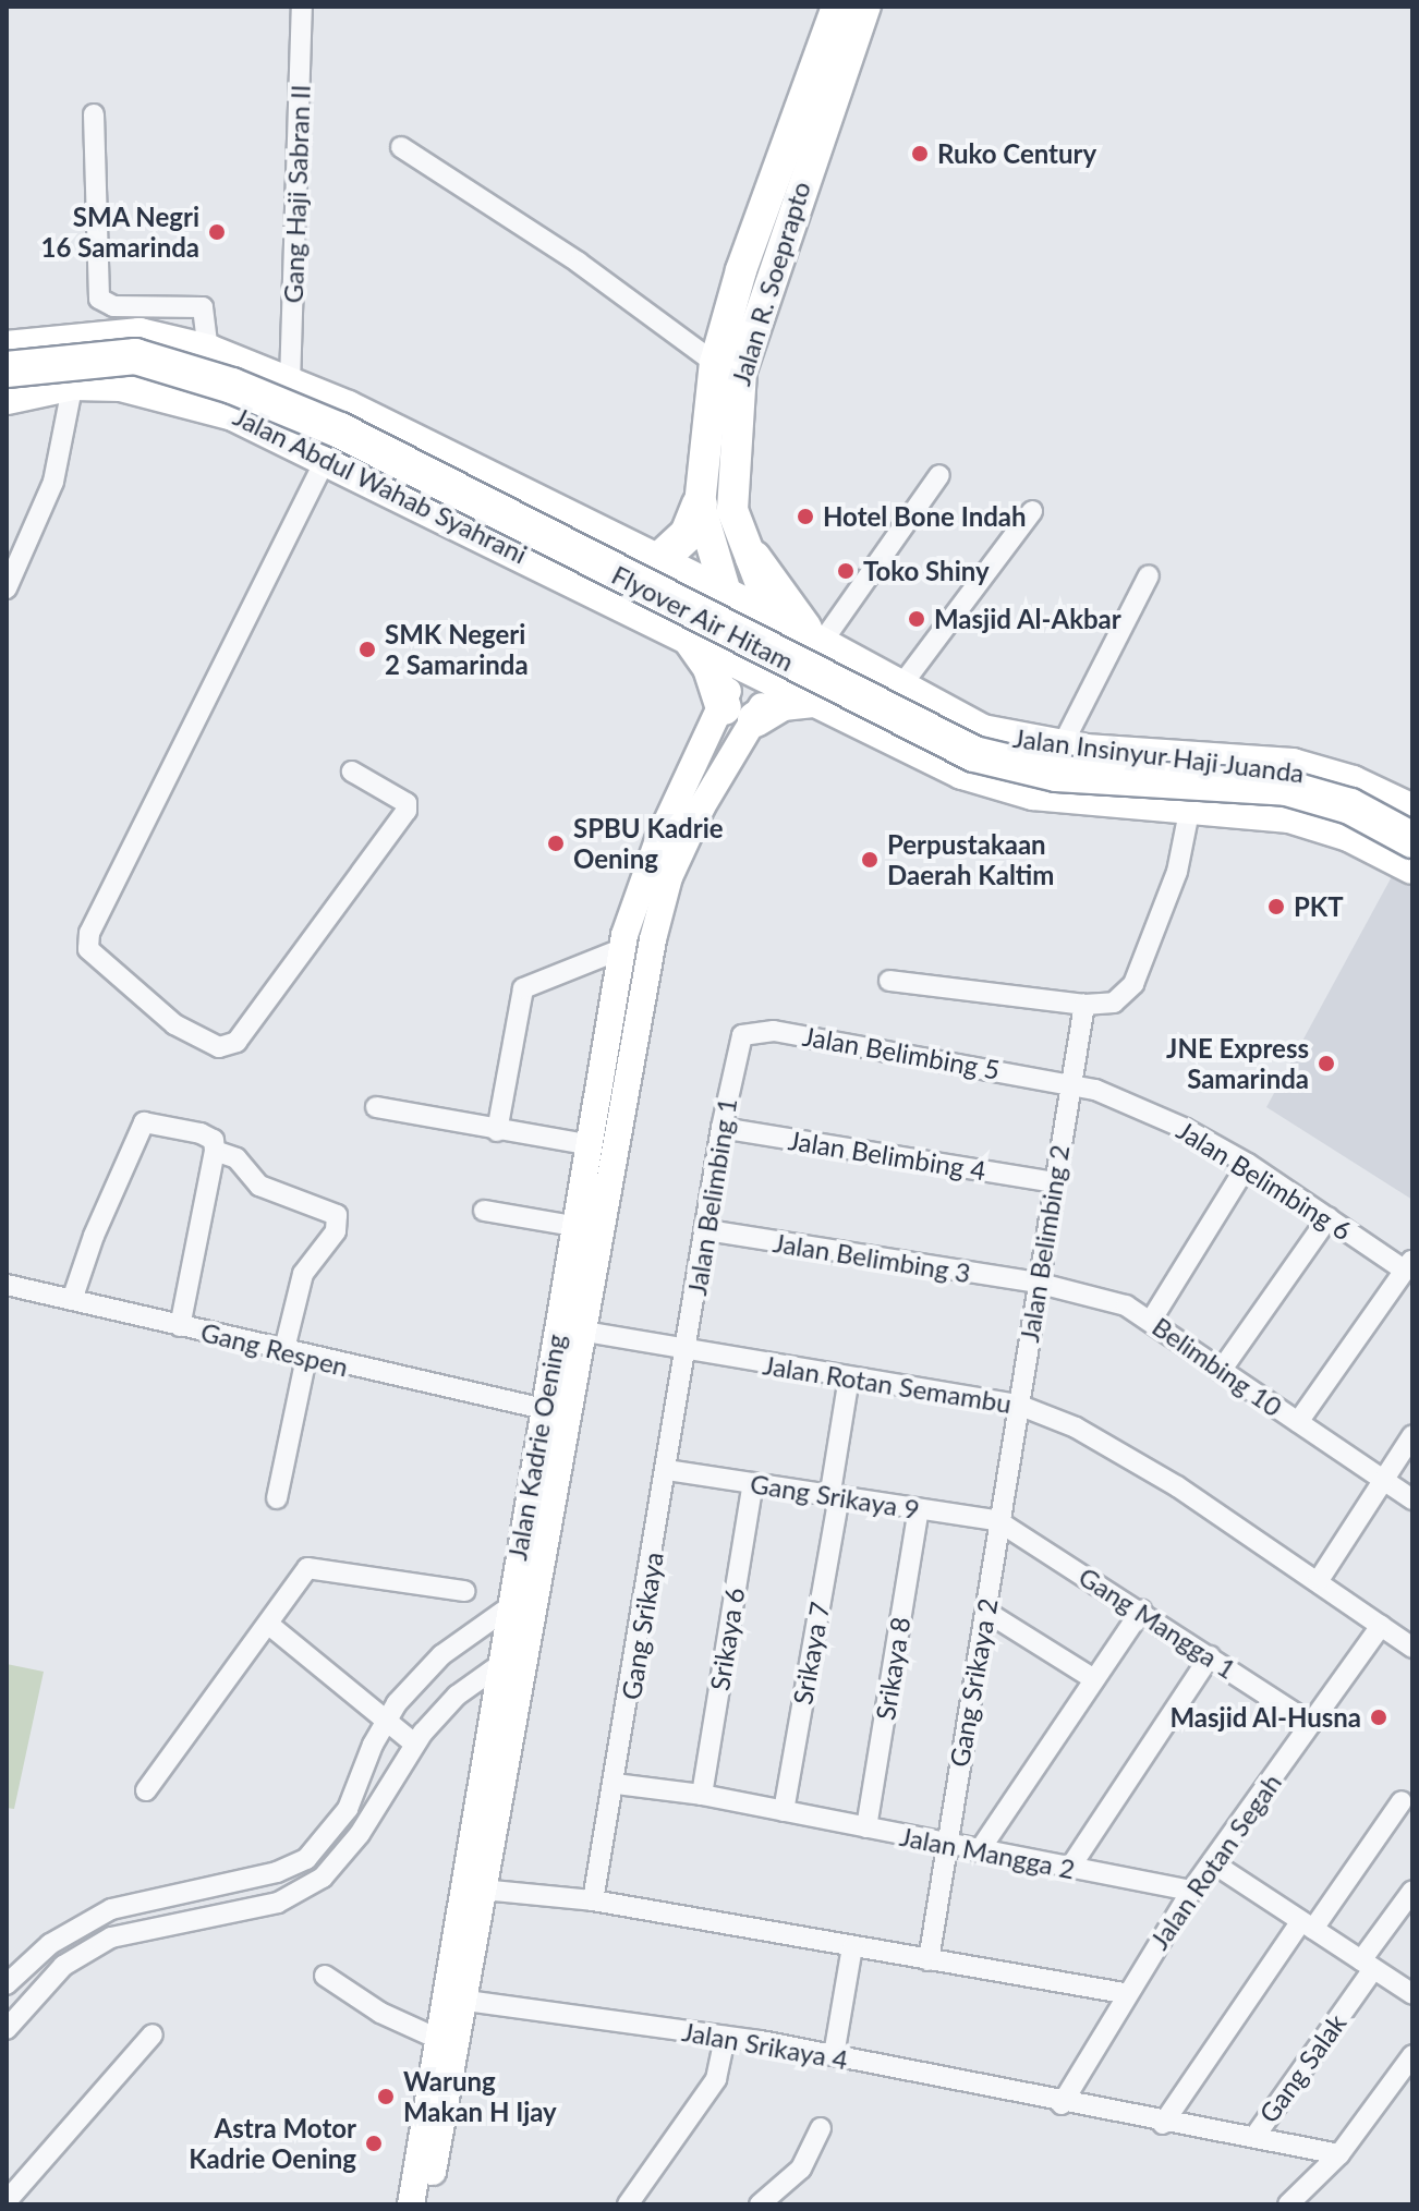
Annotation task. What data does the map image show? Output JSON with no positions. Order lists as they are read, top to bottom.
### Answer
{
  "streets": {
    "highway": ["Jalan Abdul Wahab Syahrani", "Flyover Air Hitam", "Jalan Insinyur Haji Juanda"],
    "main road": ["Jalan R. Soeprapto", "Jalan Kadrie Oening"],
    "street": [
      "Gang Haji Sabran II",
      "Jalan Belimbing 5",
      "Jalan Belimbing 4",
      "Jalan Belimbing 6",
      "Jalan Belimbing 1",
      "Jalan Belimbing 2",
      "Jalan Belimbing 3",
      "Gang Respen",
      "Belimbing 10",
      "Jalan Rotan Semambu",
      "Gang Srikaya 9",
      "Gang Mangga 1",
      "Gang Srikaya",
      "Srikaya 6",
      "Srikaya 7",
      "Srikaya 8",
      "Gang Srikaya 2",
      "Jalan Mangga 2",
      "Jalan Rotan Segah",
      "Jalan Srikaya 4",
      "Gang Salak"
    ]
  },
  "crossings": [
    ["Gang Haji Sabran II", "Jalan Abdul Wahab Syahrani"],
    ["Jalan R. Soeprapto", "Jalan Abdul Wahab Syahrani"],
    ["Jalan R. Soeprapto", "Jalan Insinyur Haji Juanda"],
    ["Jalan Abdul Wahab Syahrani", "Jalan Insinyur Haji Juanda"],
    ["Jalan Belimbing 5", "Jalan Belimbing 6"],
    ["Jalan Belimbing 5", "Jalan Belimbing 1"],
    ["Jalan Belimbing 5", "Jalan Belimbing 2"],
    ["Jalan Belimbing 4", "Jalan Belimbing 1"],
    ["Jalan Belimbing 4", "Jalan Belimbing 2"],
    ["Jalan Belimbing 6", "Jalan Belimbing 2"],
    ["Jalan Belimbing 1", "Jalan Belimbing 3"],
    ["Jalan Belimbing 1", "Jalan Rotan Semambu"],
    ["Jalan Belimbing 1", "Gang Srikaya"],
    ["Jalan Belimbing 2", "Jalan Belimbing 3"],
    ["Jalan Belimbing 2", "Belimbing 10"],
    ["Jalan Belimbing 2", "Jalan Rotan Semambu"],
    ["Jalan Belimbing 2", "Gang Srikaya 2"],
    ["Jalan Belimbing 3", "Belimbing 10"],
    ["Gang Respen", "Jalan Kadrie Oening"],
    ["Jalan Rotan Semambu", "Jalan Kadrie Oening"],
    ["Jalan Rotan Semambu", "Gang Srikaya"],
    ["Jalan Rotan Semambu", "Srikaya 7"],
    ["Jalan Rotan Semambu", "Gang Srikaya 2"],
    ["Jalan Rotan Semambu", "Jalan Rotan Segah"],
    ["Jalan Kadrie Oening", "Jalan Srikaya 4"],
    ["Gang Srikaya 9", "Gang Mangga 1"],
    ["Gang Srikaya 9", "Gang Srikaya"],
    ["Gang Srikaya 9", "Srikaya 6"],
    ["Gang Srikaya 9", "Srikaya 7"],
    ["Gang Srikaya 9", "Srikaya 8"],
    ["Gang Srikaya 9", "Gang Srikaya 2"],
    ["Gang Mangga 1", "Gang Srikaya 2"],
    ["Gang Mangga 1", "Jalan Rotan Segah"],
    ["Gang Srikaya", "Jalan Mangga 2"],
    ["Srikaya 6", "Jalan Mangga 2"],
    ["Srikaya 7", "Jalan Mangga 2"],
    ["Srikaya 8", "Jalan Mangga 2"],
    ["Gang Srikaya 2", "Jalan Mangga 2"],
    ["Jalan Mangga 2", "Jalan Rotan Segah"],
    ["Jalan Rotan Segah", "Jalan Srikaya 4"],
    ["Jalan Rotan Segah", "Gang Salak"],
    ["Jalan Srikaya 4", "Gang Salak"]
  ],
  "places": [
    "Ruko Century",
    "SMA Negri 16 Samarinda",
    "Hotel Bone Indah",
    "Toko Shiny",
    "Masjid Al-Akbar",
    "SMK Negeri 2 Samarinda",
    "SPBU Kadrie Oening",
    "Perpustakaan Daerah Kaltim",
    "PKT",
    "JNE Express Samarinda",
    "Masjid Al-Husna",
    "Warung Makan H Ijay",
    "Astra Motor Kadrie Oening"
  ]
}
